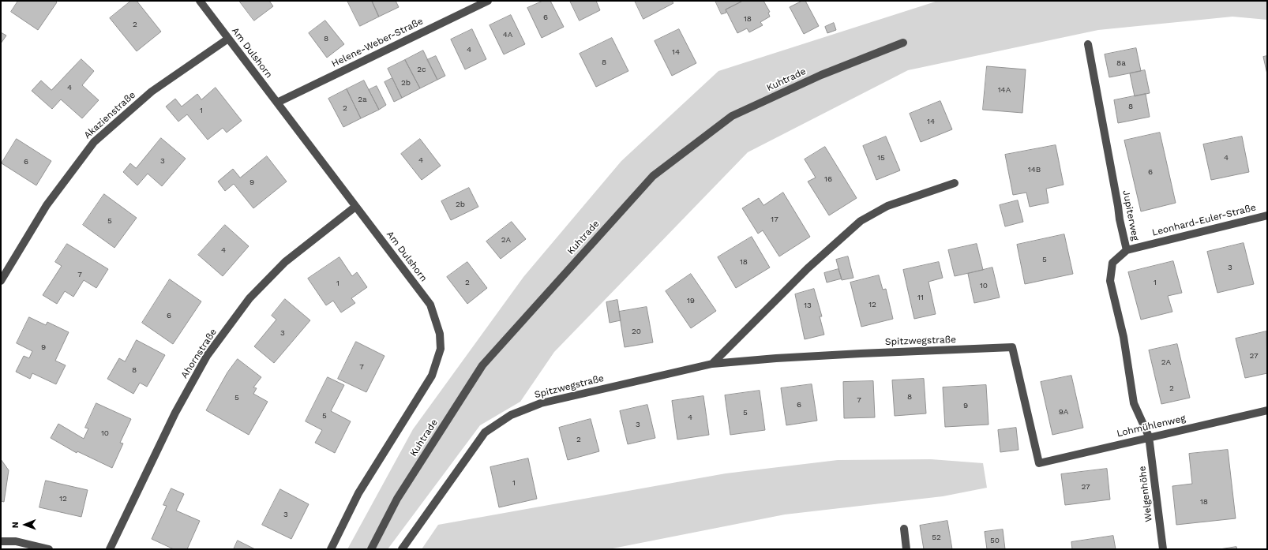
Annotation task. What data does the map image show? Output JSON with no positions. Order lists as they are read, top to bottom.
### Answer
{
  "streets": {
    "street": [
      "Helene-Weber-Straße",
      "Am Dulshorn",
      "Kuhtrade",
      "Akazienstraße",
      "Jupiterweg",
      "Leonhard-Euler-Straße",
      "Spitzwegstraße",
      "Ahornstraße",
      "Lohmühlenweg",
      "Welgenhöhe"
    ]
  },
  "crossings": [
    ["Helene-Weber-Straße", "Am Dulshorn"],
    ["Am Dulshorn", "Akazienstraße"],
    ["Am Dulshorn", "Ahornstraße"],
    ["Jupiterweg", "Leonhard-Euler-Straße"],
    ["Jupiterweg", "Lohmühlenweg"],
    ["Jupiterweg", "Welgenhöhe"],
    ["Spitzwegstraße", "Lohmühlenweg"],
    ["Lohmühlenweg", "Welgenhöhe"]
  ],
  "house_numbers": [
    "6",
    "18",
    "2",
    "4A",
    "8",
    "4",
    "14",
    "8",
    "8a",
    "2c",
    "2b",
    "4",
    "14A",
    "2a",
    "8",
    "2",
    "1",
    "14",
    "15",
    "4",
    "4",
    "3",
    "6",
    "14B",
    "6",
    "16",
    "9",
    "2b",
    "17",
    "5",
    "2A",
    "4",
    "5",
    "18",
    "3",
    "7",
    "2",
    "1",
    "1",
    "10",
    "11",
    "19",
    "12",
    "13",
    "6",
    "20",
    "3",
    "9",
    "27",
    "2A",
    "7",
    "8",
    "2",
    "8",
    "5",
    "7",
    "6",
    "9",
    "9A",
    "5",
    "5",
    "4",
    "3",
    "10",
    "2",
    "1",
    "27",
    "12",
    "18",
    "3",
    "52",
    "50"
  ],
  "north": "left"
}
